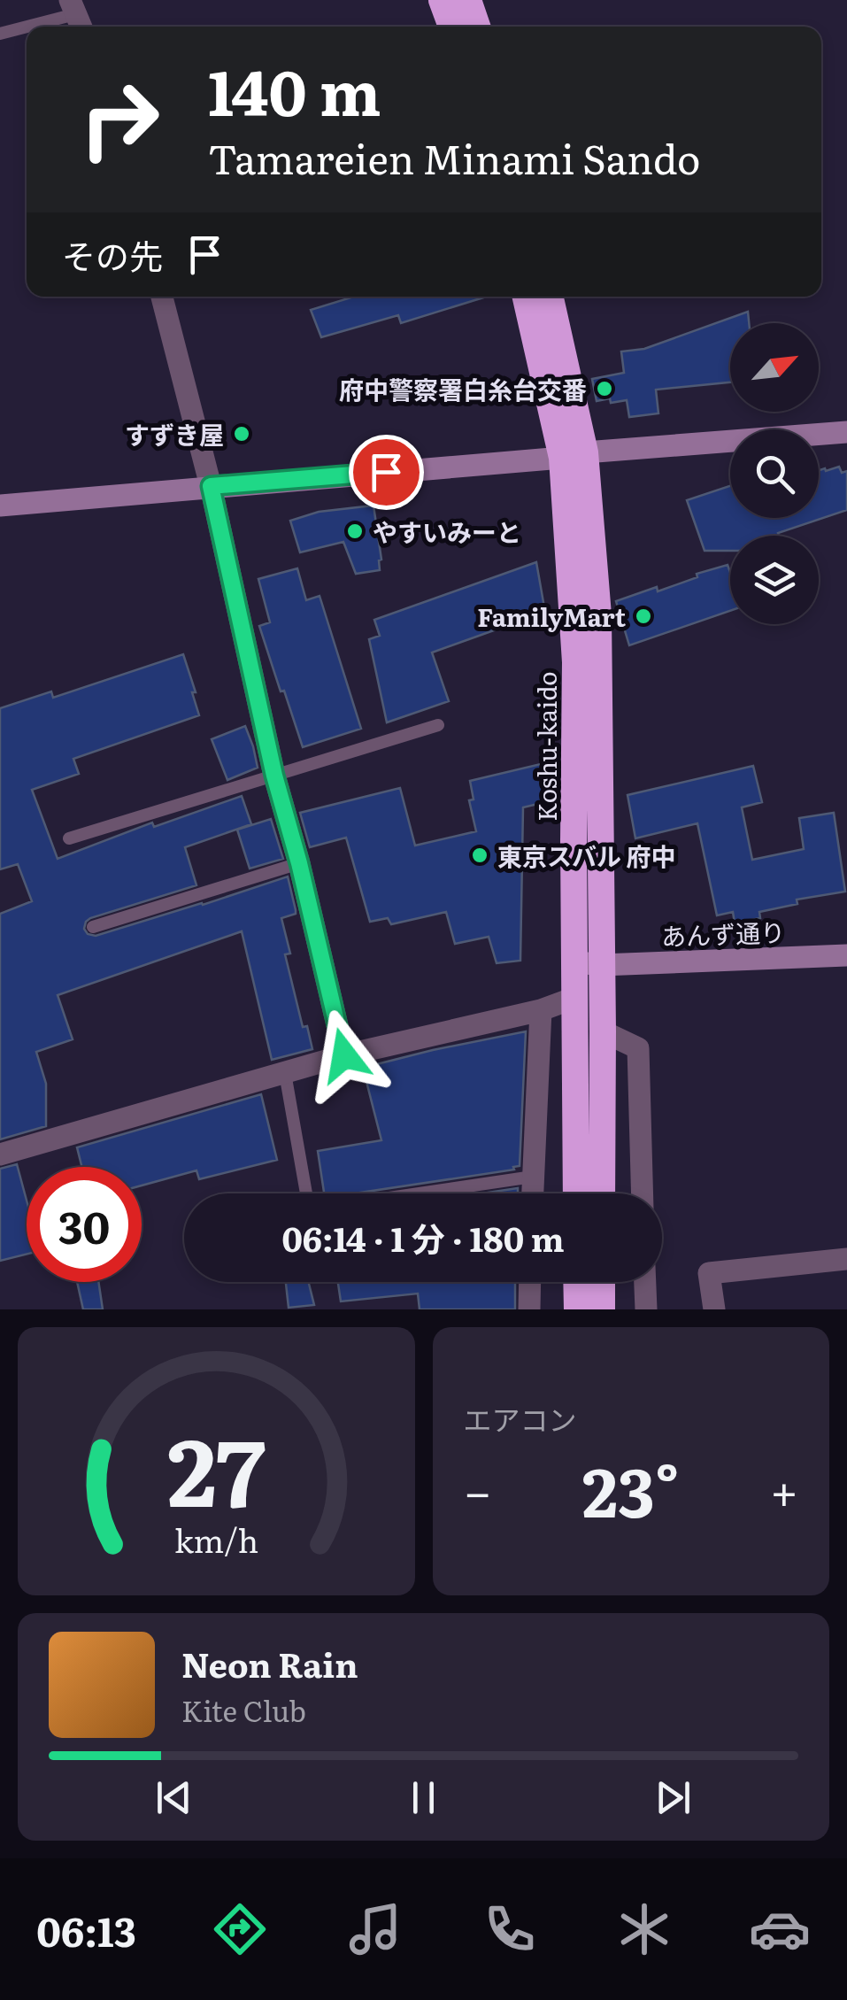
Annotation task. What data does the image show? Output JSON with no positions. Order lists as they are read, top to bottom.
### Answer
{
  "streets": {
    "highway": ["Koshu-kaido"],
    "street": ["あんず通り"]
  },
  "crossings": [
    ["Koshu-kaido", "あんず通り"]
  ],
  "places": [
    "府中警察署白糸台交番",
    "すずき屋",
    "やすいみーと",
    "FamilyMart",
    "東京スバル 府中"
  ],
  "north": "top right",
  "page": {
    "turn": ["140 m", "Tamareien Minami Sando"],
    "then": "その先",
    "limit": "30",
    "trip": "06:14 · 1 分 · 180 m",
    "tile": "エアコン",
    "heat": ["−", "23°", "+"],
    "song": ["Neon Rain", "Kite Club"],
    "tabs": "06:13",
    "gauge": ["27", "km/h"]
  }
}
